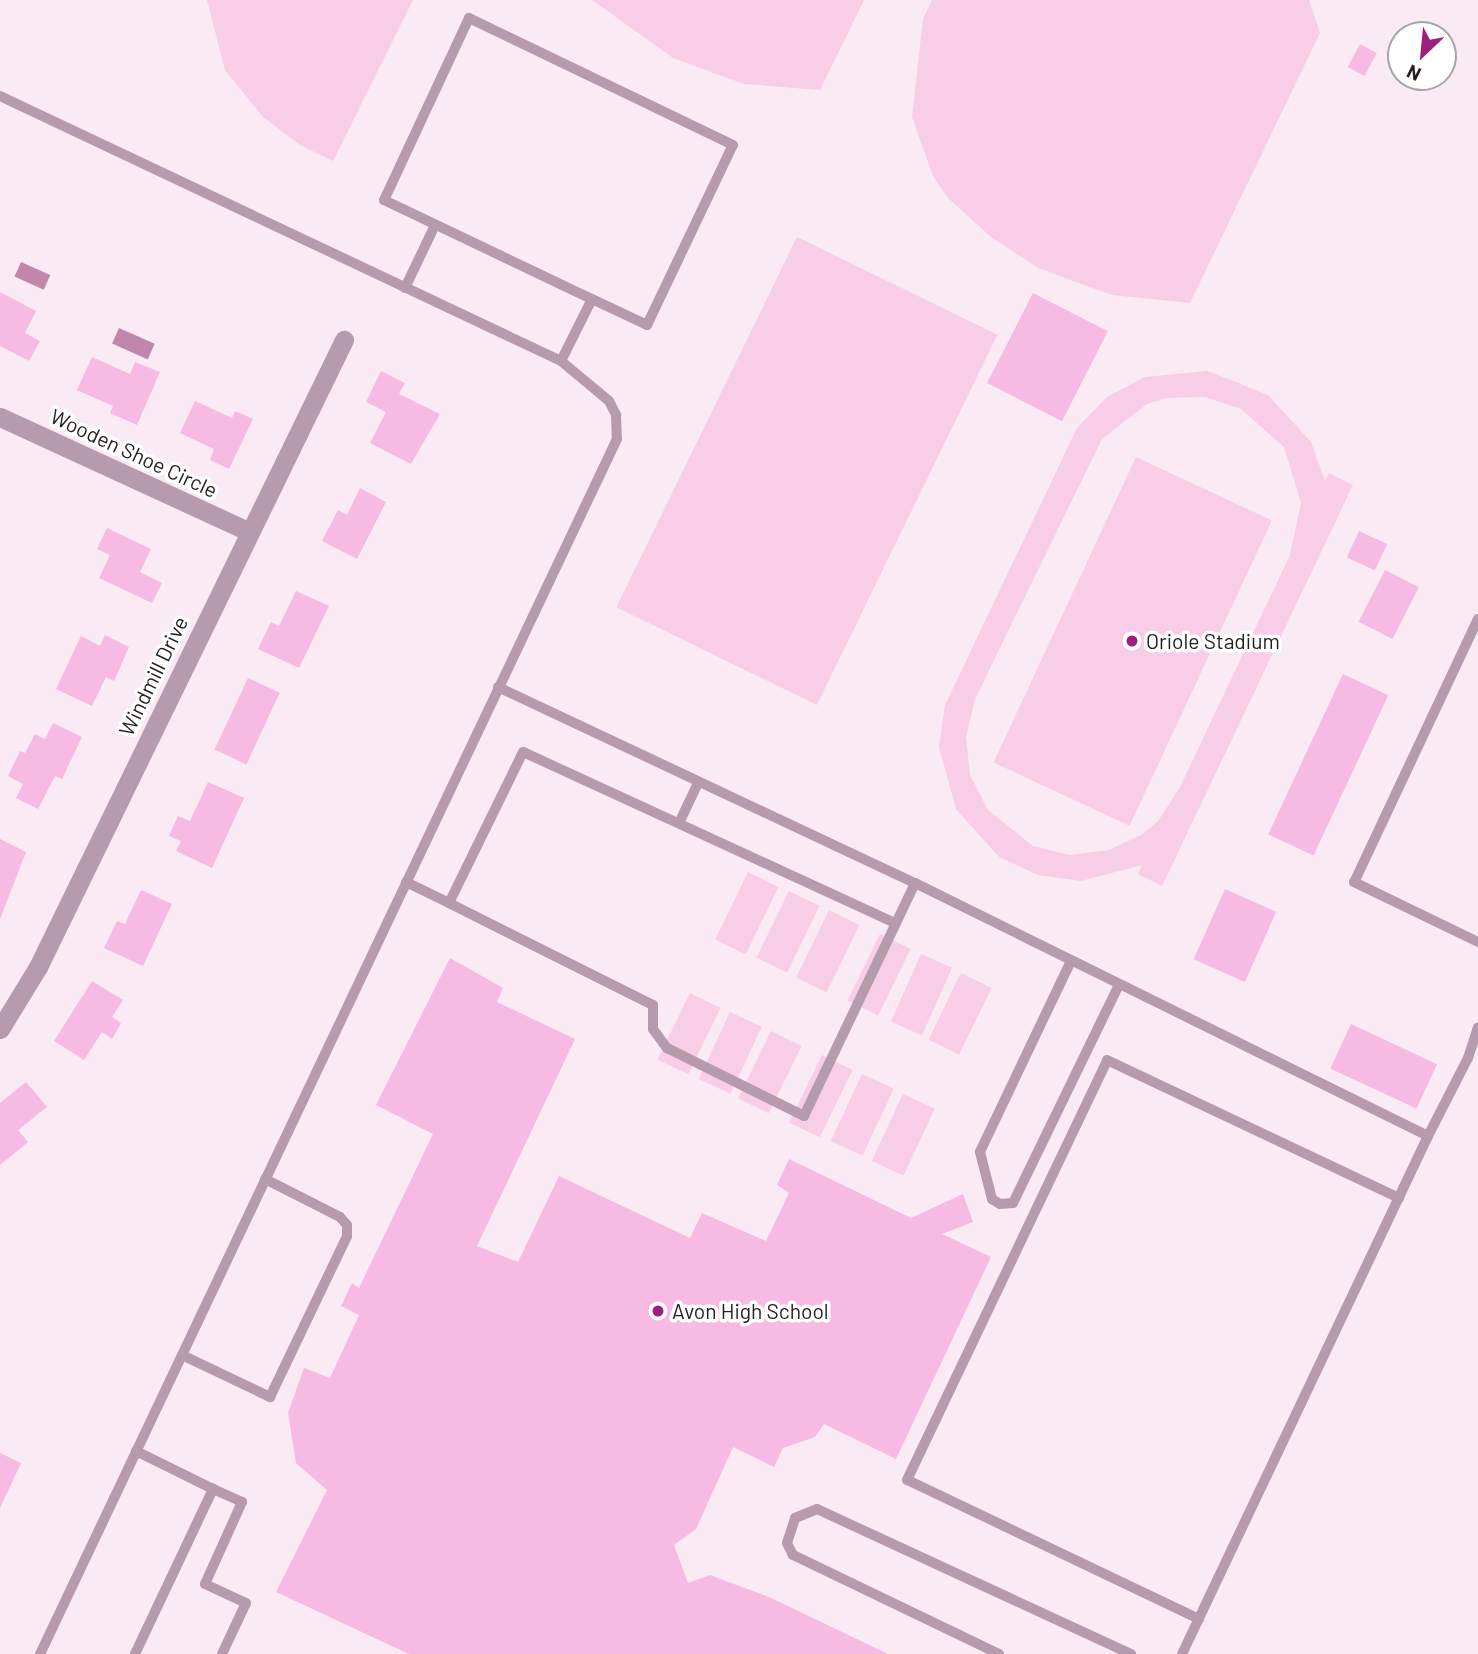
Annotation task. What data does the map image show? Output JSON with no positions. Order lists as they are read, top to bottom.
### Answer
{
  "streets": {
    "street": ["Wooden Shoe Circle", "Windmill Drive"]
  },
  "crossings": [
    ["Wooden Shoe Circle", "Windmill Drive"]
  ],
  "places": ["Oriole Stadium", "Avon High School"],
  "north": "bottom left"
}
